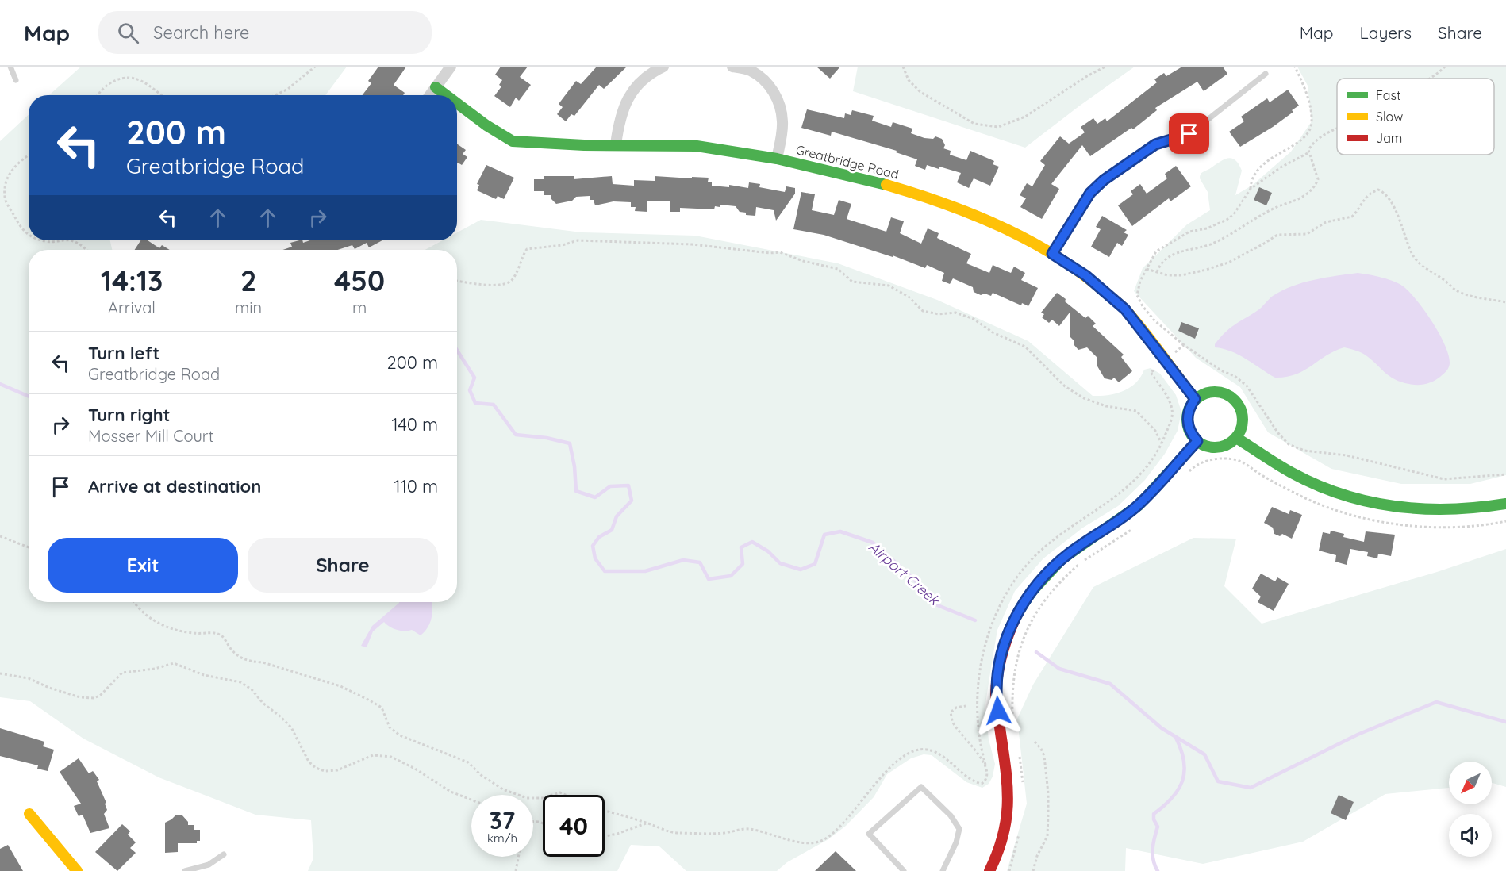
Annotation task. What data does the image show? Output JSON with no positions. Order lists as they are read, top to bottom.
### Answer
{
  "streets": {
    "street": ["Greatbridge Road"]
  },
  "water": ["Airport Creek"],
  "legend": ["Fast", "Slow", "Jam"],
  "north": "bottom left",
  "page": {
    "header": "Map",
    "search": "Search here",
    "nav": ["Map", "Layers", "Share"],
    "turn": ["200 m", "Greatbridge Road"],
    "eta": [
      "14:13",
      "Arrival",
      "2",
      "min",
      "450",
      "m"
    ],
    "list": [
      {
        "name": "Turn left",
        "note": "Greatbridge Road",
        "value": "200 m"
      },
      {
        "name": "Turn right",
        "note": "Mosser Mill Court",
        "value": "140 m"
      },
      {
        "name": "Arrive at destination",
        "value": "110 m"
      }
    ],
    "buttons": ["Exit", "Share"],
    "speed": "37 km/h",
    "limit": "40"
  }
}
